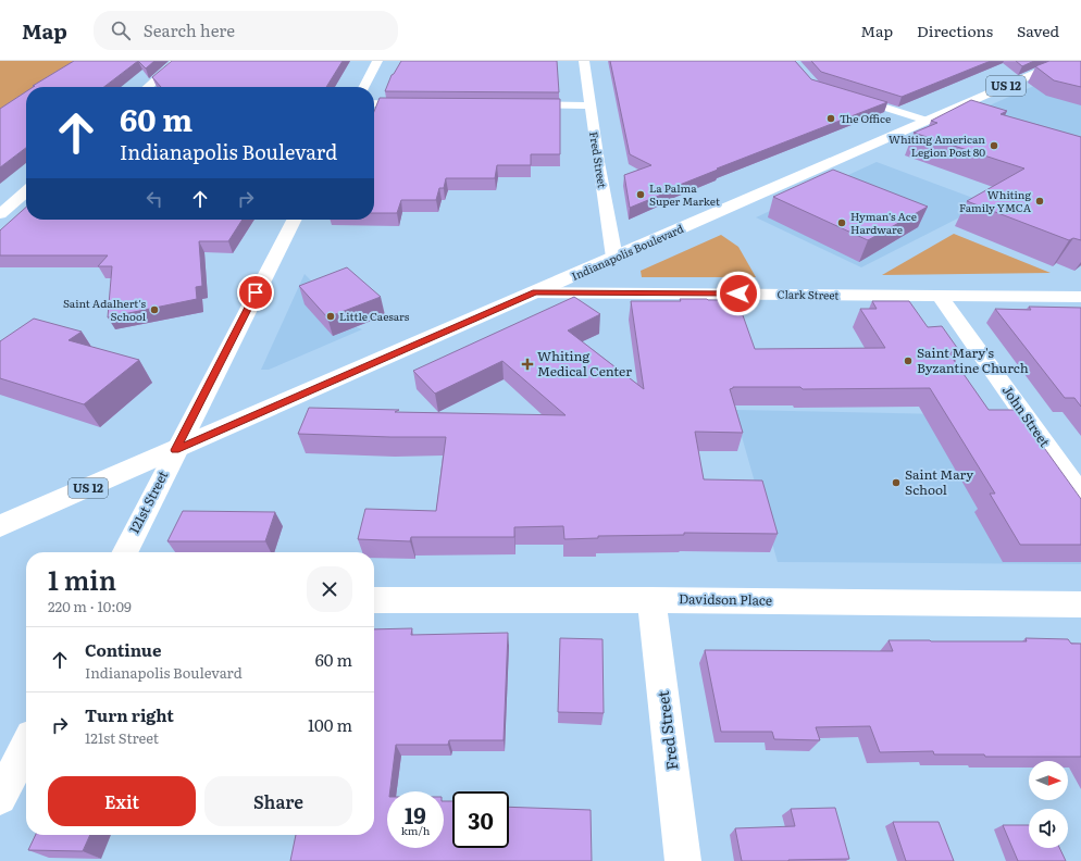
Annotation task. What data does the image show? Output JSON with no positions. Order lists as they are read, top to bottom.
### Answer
{
  "streets": {
    "street": [
      "US 12",
      "Fred Street",
      "Indianapolis Boulevard",
      "Clark Street",
      "John Street",
      "121st Street",
      "Davidson Place"
    ]
  },
  "crossings": [
    ["Fred Street", "Indianapolis Boulevard"],
    ["Fred Street", "Davidson Place"],
    ["Indianapolis Boulevard", "Clark Street"],
    ["Indianapolis Boulevard", "121st Street"],
    ["Clark Street", "John Street"]
  ],
  "places": {
    "other": [
      "The Office",
      "Whiting American Legion Post 80",
      "La Palma Super Market",
      "Whiting Family YMCA",
      "Hyman's Ace Hardware",
      "Saint Adalhert's School",
      "Little Caesars",
      "Saint Mary's Byzantine Church",
      "Saint Mary School"
    ],
    "health": ["Whiting Medical Center"]
  },
  "north": "right",
  "page": {
    "header": "Map",
    "search": "Search here",
    "nav": ["Map", "Directions", "Saved"],
    "turn": ["60 m", "Indianapolis Boulevard"],
    "heading": ["1 min", "220 m · 10:09"],
    "list": [
      {
        "name": "Continue",
        "note": "Indianapolis Boulevard",
        "value": "60 m"
      },
      {
        "name": "Turn right",
        "note": "121st Street",
        "value": "100 m"
      }
    ],
    "buttons": ["Exit", "Share"],
    "speed": "19 km/h",
    "limit": "30"
  }
}
